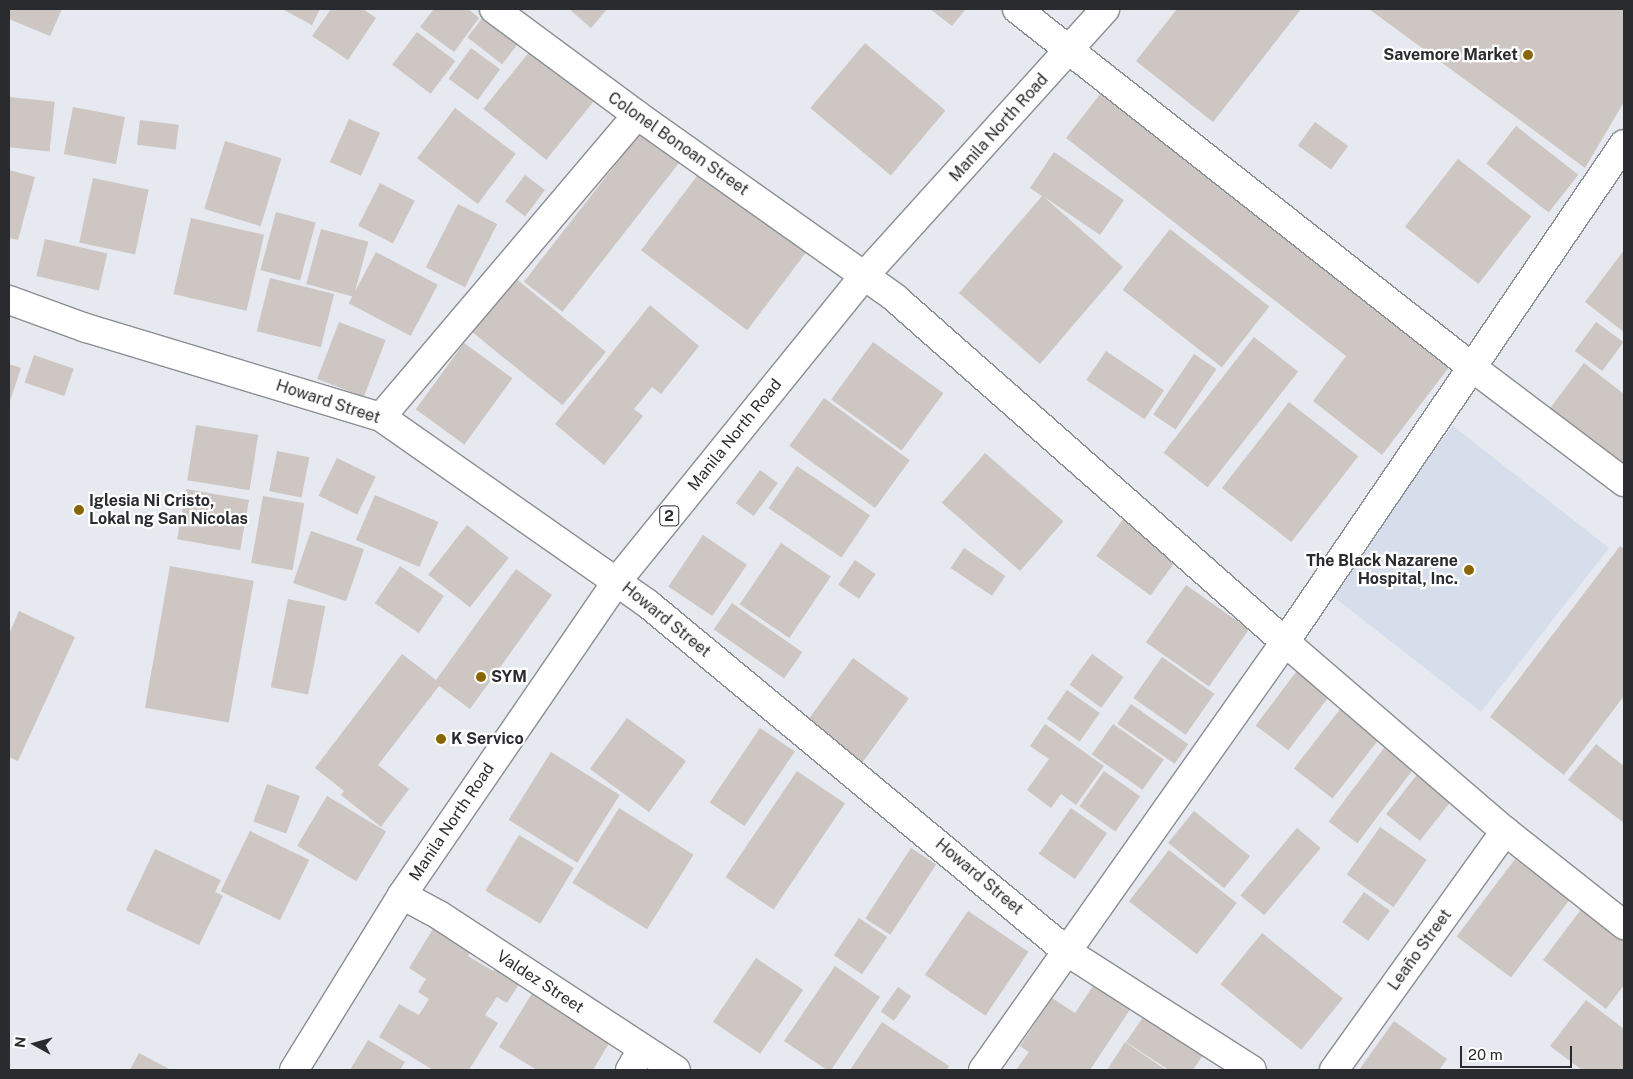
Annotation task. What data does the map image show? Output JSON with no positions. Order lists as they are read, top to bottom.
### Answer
{
  "streets": {
    "main road": [
      "Manila North Road",
      "Colonel Bonoan Street",
      "Howard Street",
      "2",
      "Leaño Street",
      "Valdez Street"
    ]
  },
  "crossings": [
    ["Manila North Road", "Colonel Bonoan Street"],
    ["Manila North Road", "Howard Street"],
    ["Manila North Road", "Valdez Street"],
    ["Colonel Bonoan Street", "Leaño Street"]
  ],
  "places": [
    "Savemore Market",
    "Iglesia Ni Cristo, Lokal ng San Nicolas",
    "The Black Nazarene Hospital, Inc.",
    "SYM",
    "K Servico"
  ],
  "scale_bar": "20 m",
  "north": "left"
}
